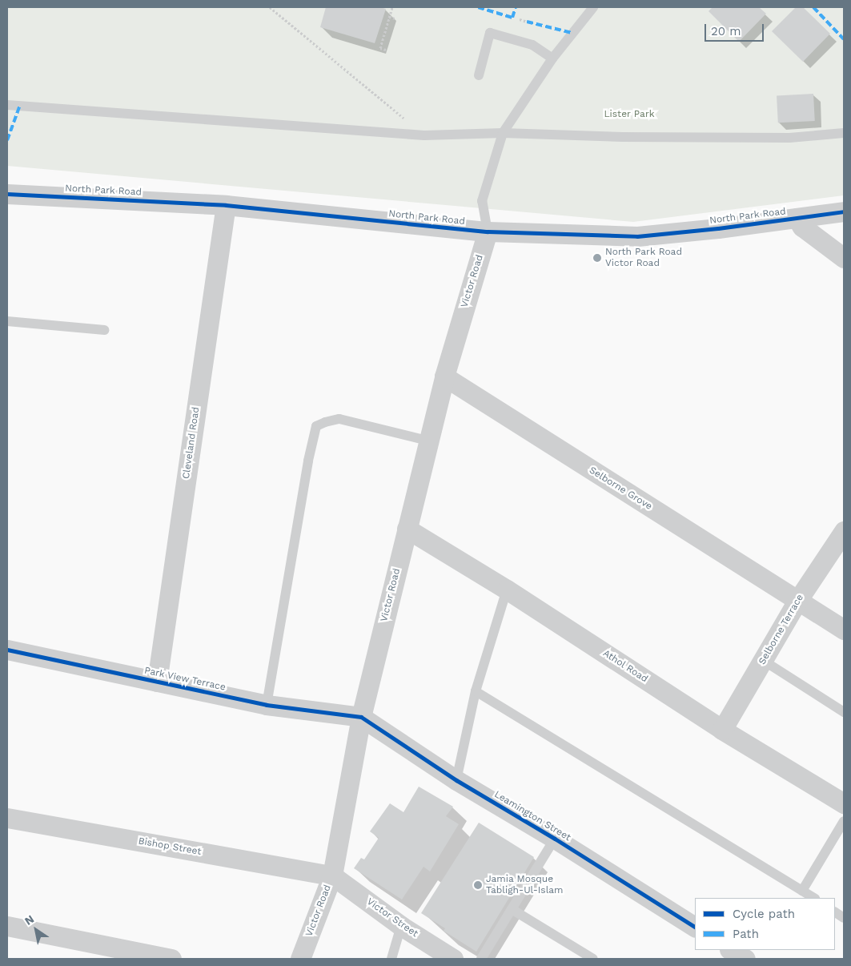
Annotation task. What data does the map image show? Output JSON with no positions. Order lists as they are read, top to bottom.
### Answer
{
  "streets": {
    "street": [
      "North Park Road",
      "Victor Road",
      "Cleveland Road",
      "Selborne Grove",
      "Selborne Terrace",
      "Athol Road",
      "Park View Terrace",
      "Leamington Street",
      "Bishop Street",
      "Victor Street"
    ]
  },
  "crossings": [
    ["North Park Road", "Victor Road"],
    ["North Park Road", "Cleveland Road"],
    ["Victor Road", "Selborne Grove"],
    ["Victor Road", "Athol Road"],
    ["Victor Road", "Park View Terrace"],
    ["Victor Road", "Leamington Street"],
    ["Victor Road", "Bishop Street"],
    ["Victor Road", "Victor Street"],
    ["Cleveland Road", "Park View Terrace"],
    ["Selborne Grove", "Selborne Terrace"],
    ["Selborne Terrace", "Athol Road"],
    ["Park View Terrace", "Leamington Street"],
    ["Bishop Street", "Victor Street"]
  ],
  "parks": ["Lister Park"],
  "places": ["North Park Road Victor Road", "Jamia Mosque Tabligh-Ul-Islam"],
  "legend": ["Cycle path", "Path"],
  "scale_bar": "20 m",
  "north": "top left"
}
